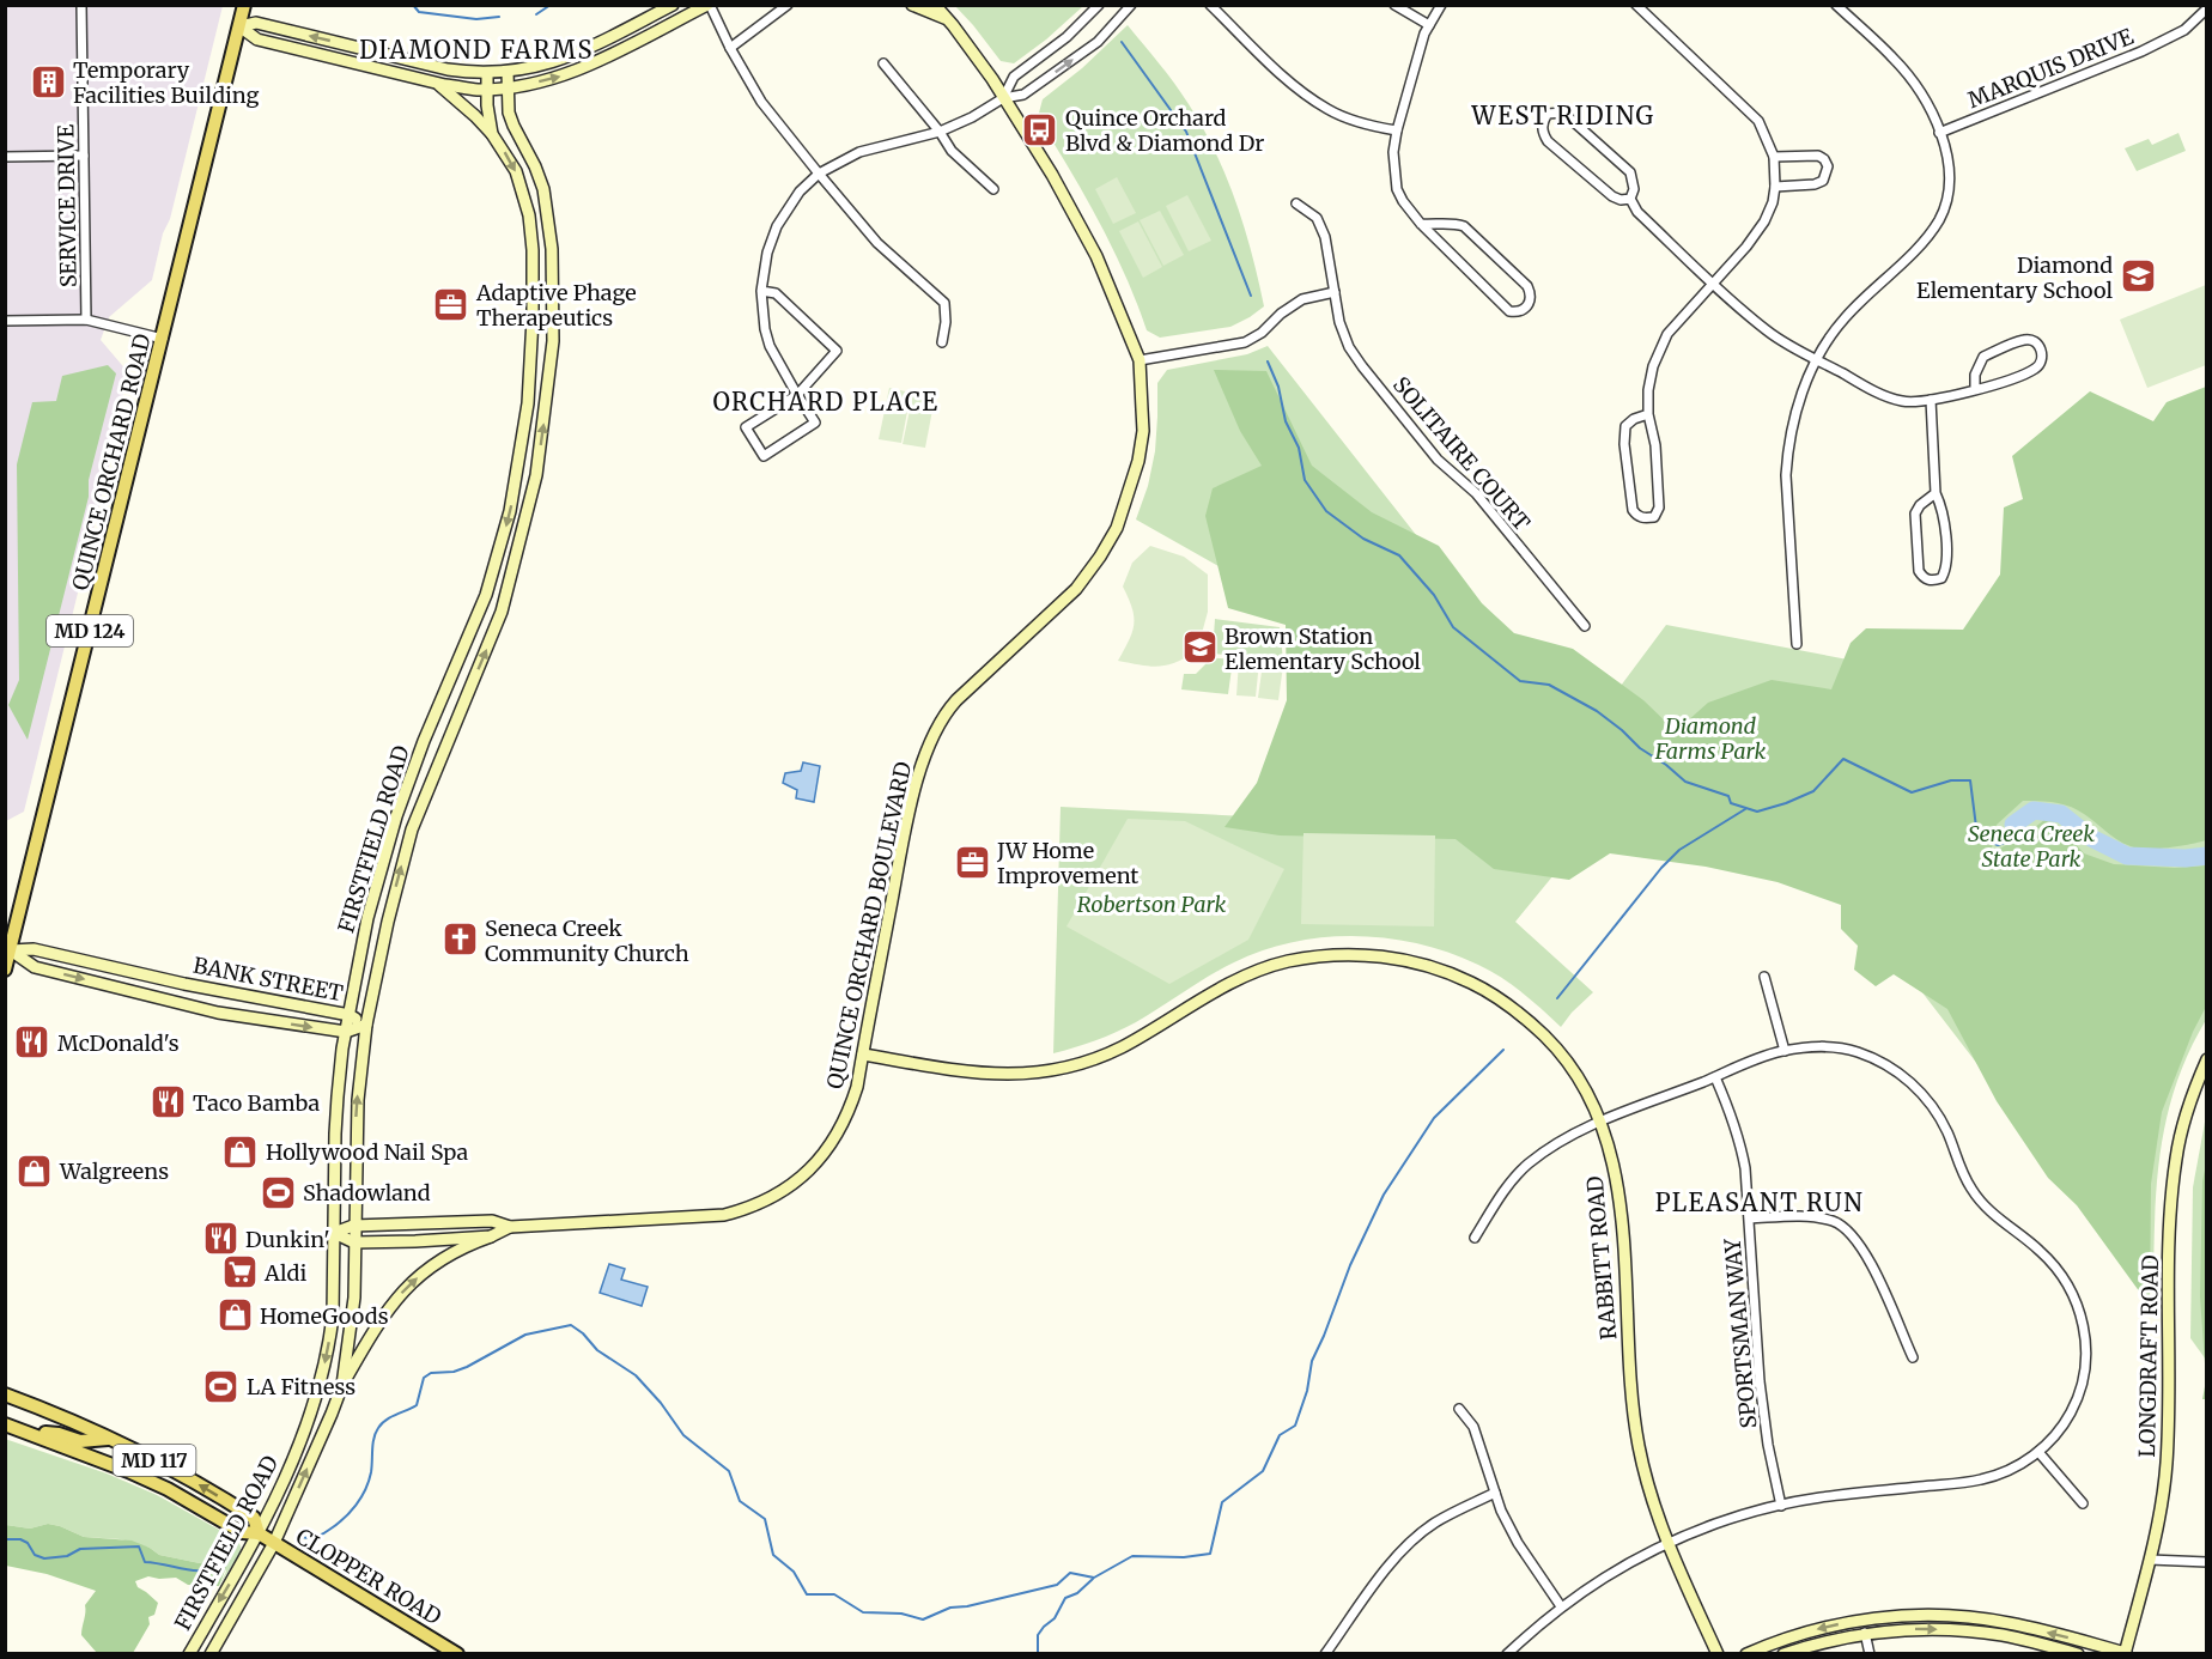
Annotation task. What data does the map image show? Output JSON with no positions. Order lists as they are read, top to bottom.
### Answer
{
  "streets": {
    "main road": [
      "QUINCE ORCHARD ROAD",
      "MD 124",
      "MD 117",
      "CLOPPER ROAD"
    ],
    "street": [
      "MARQUIS DRIVE",
      "SERVICE DRIVE",
      "SOLITAIRE COURT",
      "FIRSTFIELD ROAD",
      "QUINCE ORCHARD BOULEVARD",
      "BANK STREET",
      "RABBITT ROAD",
      "SPORTSMAN WAY",
      "LONGDRAFT ROAD"
    ]
  },
  "crossings": [
    ["QUINCE ORCHARD ROAD", "BANK STREET"],
    ["FIRSTFIELD ROAD", "QUINCE ORCHARD BOULEVARD"],
    ["FIRSTFIELD ROAD", "BANK STREET"],
    ["FIRSTFIELD ROAD", "CLOPPER ROAD"],
    ["QUINCE ORCHARD BOULEVARD", "RABBITT ROAD"]
  ],
  "districts": [
    "DIAMOND FARMS",
    "WEST RIDING",
    "ORCHARD PLACE",
    "PLEASANT RUN"
  ],
  "parks": ["Diamond Farms Park", "Seneca Creek State Park", "Robertson Park"],
  "places": {
    "building": ["Temporary Facilities Building"],
    "bus stop": ["Quince Orchard Blvd & Diamond Dr"],
    "school or university": ["Diamond Elementary School", "Brown Station Elementary School"],
    "office": ["Adaptive Phage Therapeutics", "JW Home Improvement"],
    "church": ["Seneca Creek Community Church"],
    "restaurant": ["McDonald's", "Taco Bamba", "Dunkin'"],
    "shop": ["Hollywood Nail Spa", "Walgreens", "HomeGoods"],
    "sports": ["Shadowland", "LA Fitness"],
    "supermarket": ["Aldi"]
  }
}
